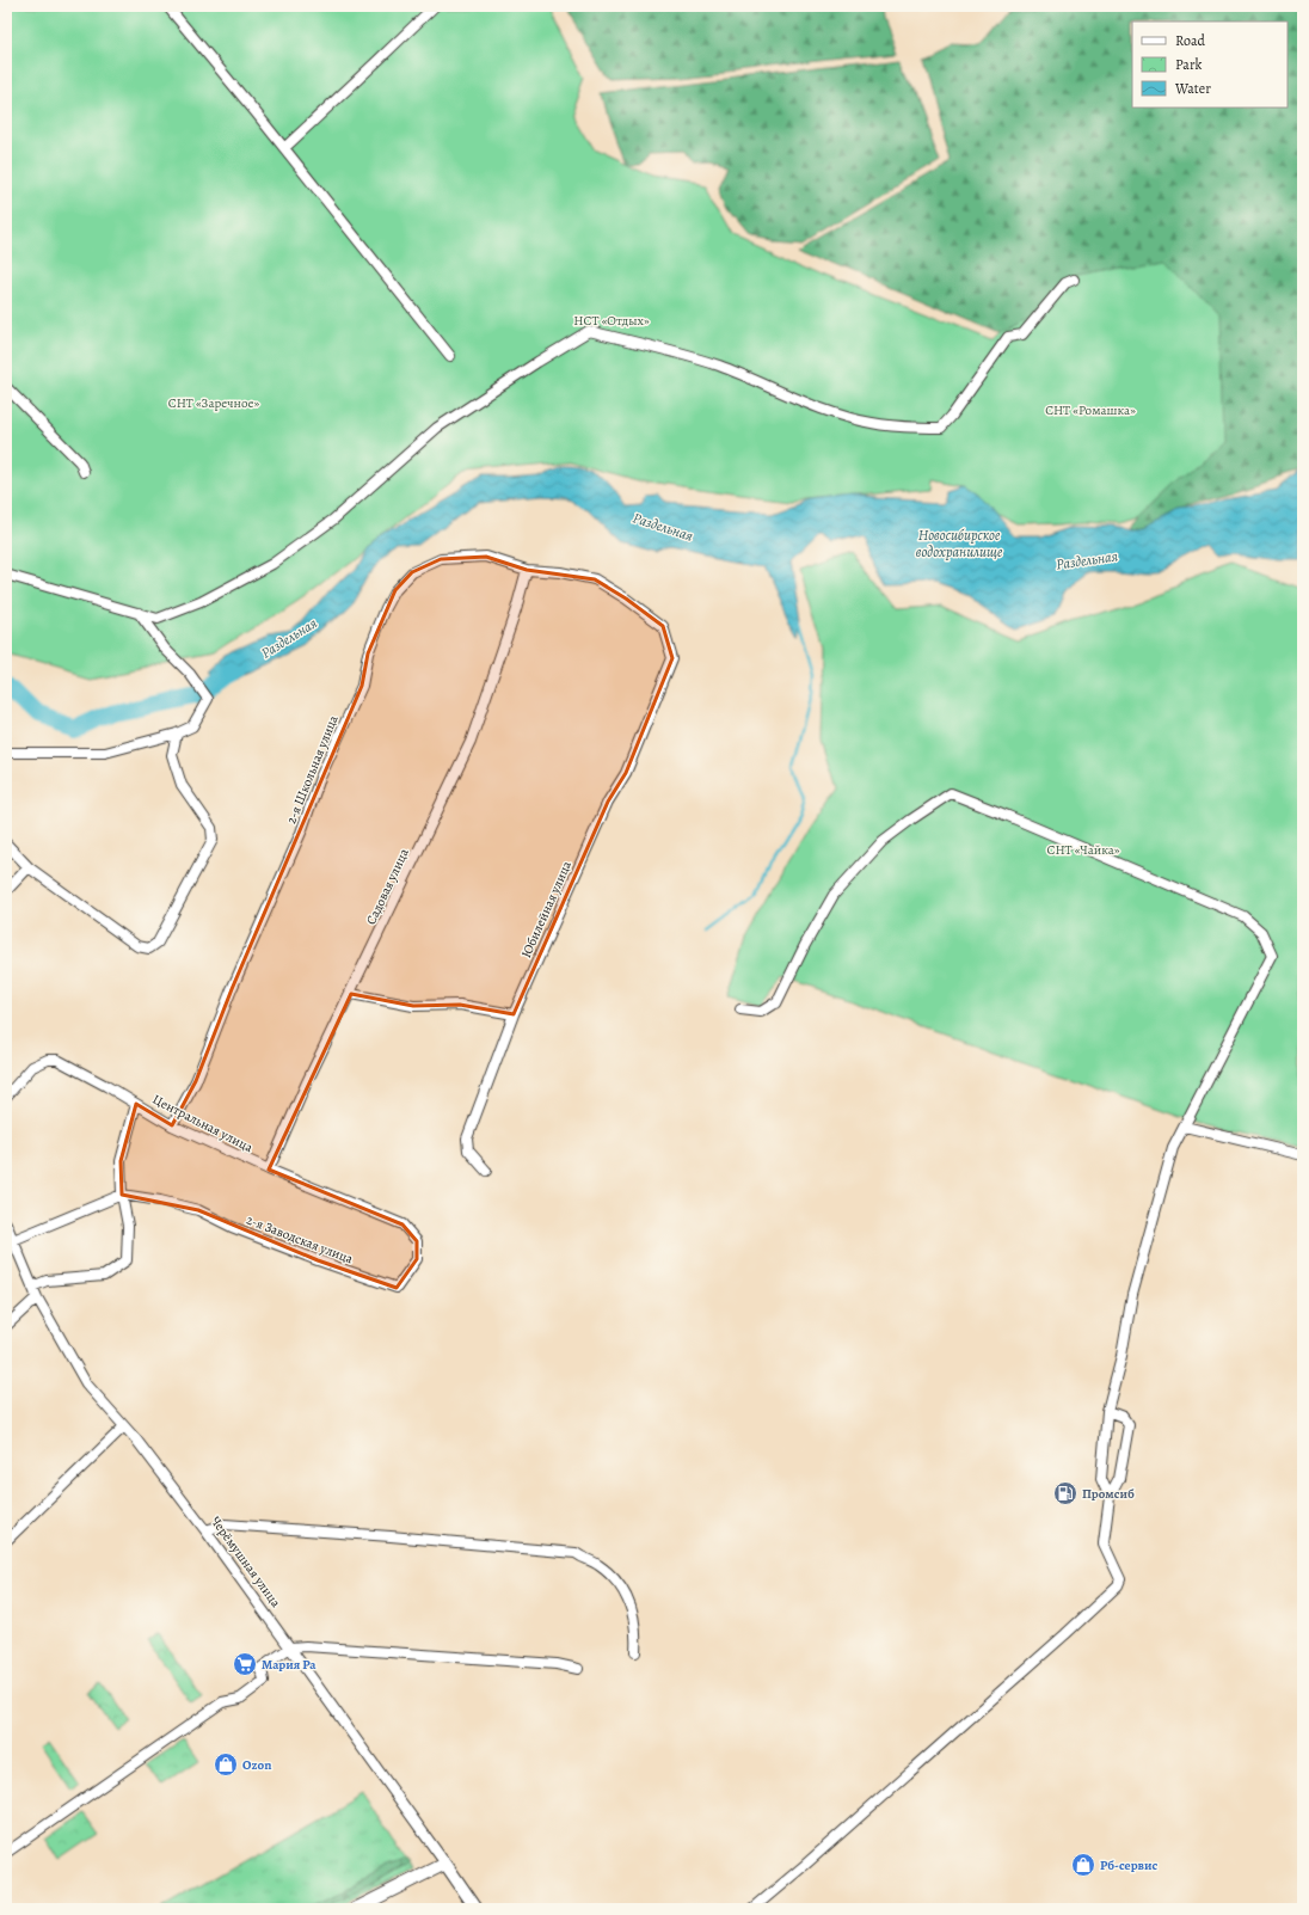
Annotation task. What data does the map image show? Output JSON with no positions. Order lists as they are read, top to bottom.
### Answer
{
  "streets": {
    "street": [
      "2-я Школьная улица",
      "Садовая улица",
      "Юбилейная улица",
      "Центральная улица",
      "2-я Заводская улица",
      "Черёмушная улица"
    ]
  },
  "crossings": [
    ["2-я Школьная улица", "Садовая улица"],
    ["2-я Школьная улица", "Юбилейная улица"],
    ["2-я Школьная улица", "Центральная улица"],
    ["Садовая улица", "Центральная улица"],
    ["Центральная улица", "2-я Заводская улица"]
  ],
  "water": ["Раздельная", "Новосибирское водохранилище"],
  "parks": [
    "НСТ «Отдых»",
    "СНТ «Заречное»",
    "СНТ «Ромашка»",
    "СНТ «Чайка»"
  ],
  "places": {
    "fuel station": ["Промсиб"],
    "supermarket": ["Мария Ра"],
    "shop": ["Ozon", "Рб-сервис"]
  },
  "legend": ["Road", "Park", "Water"]
}
